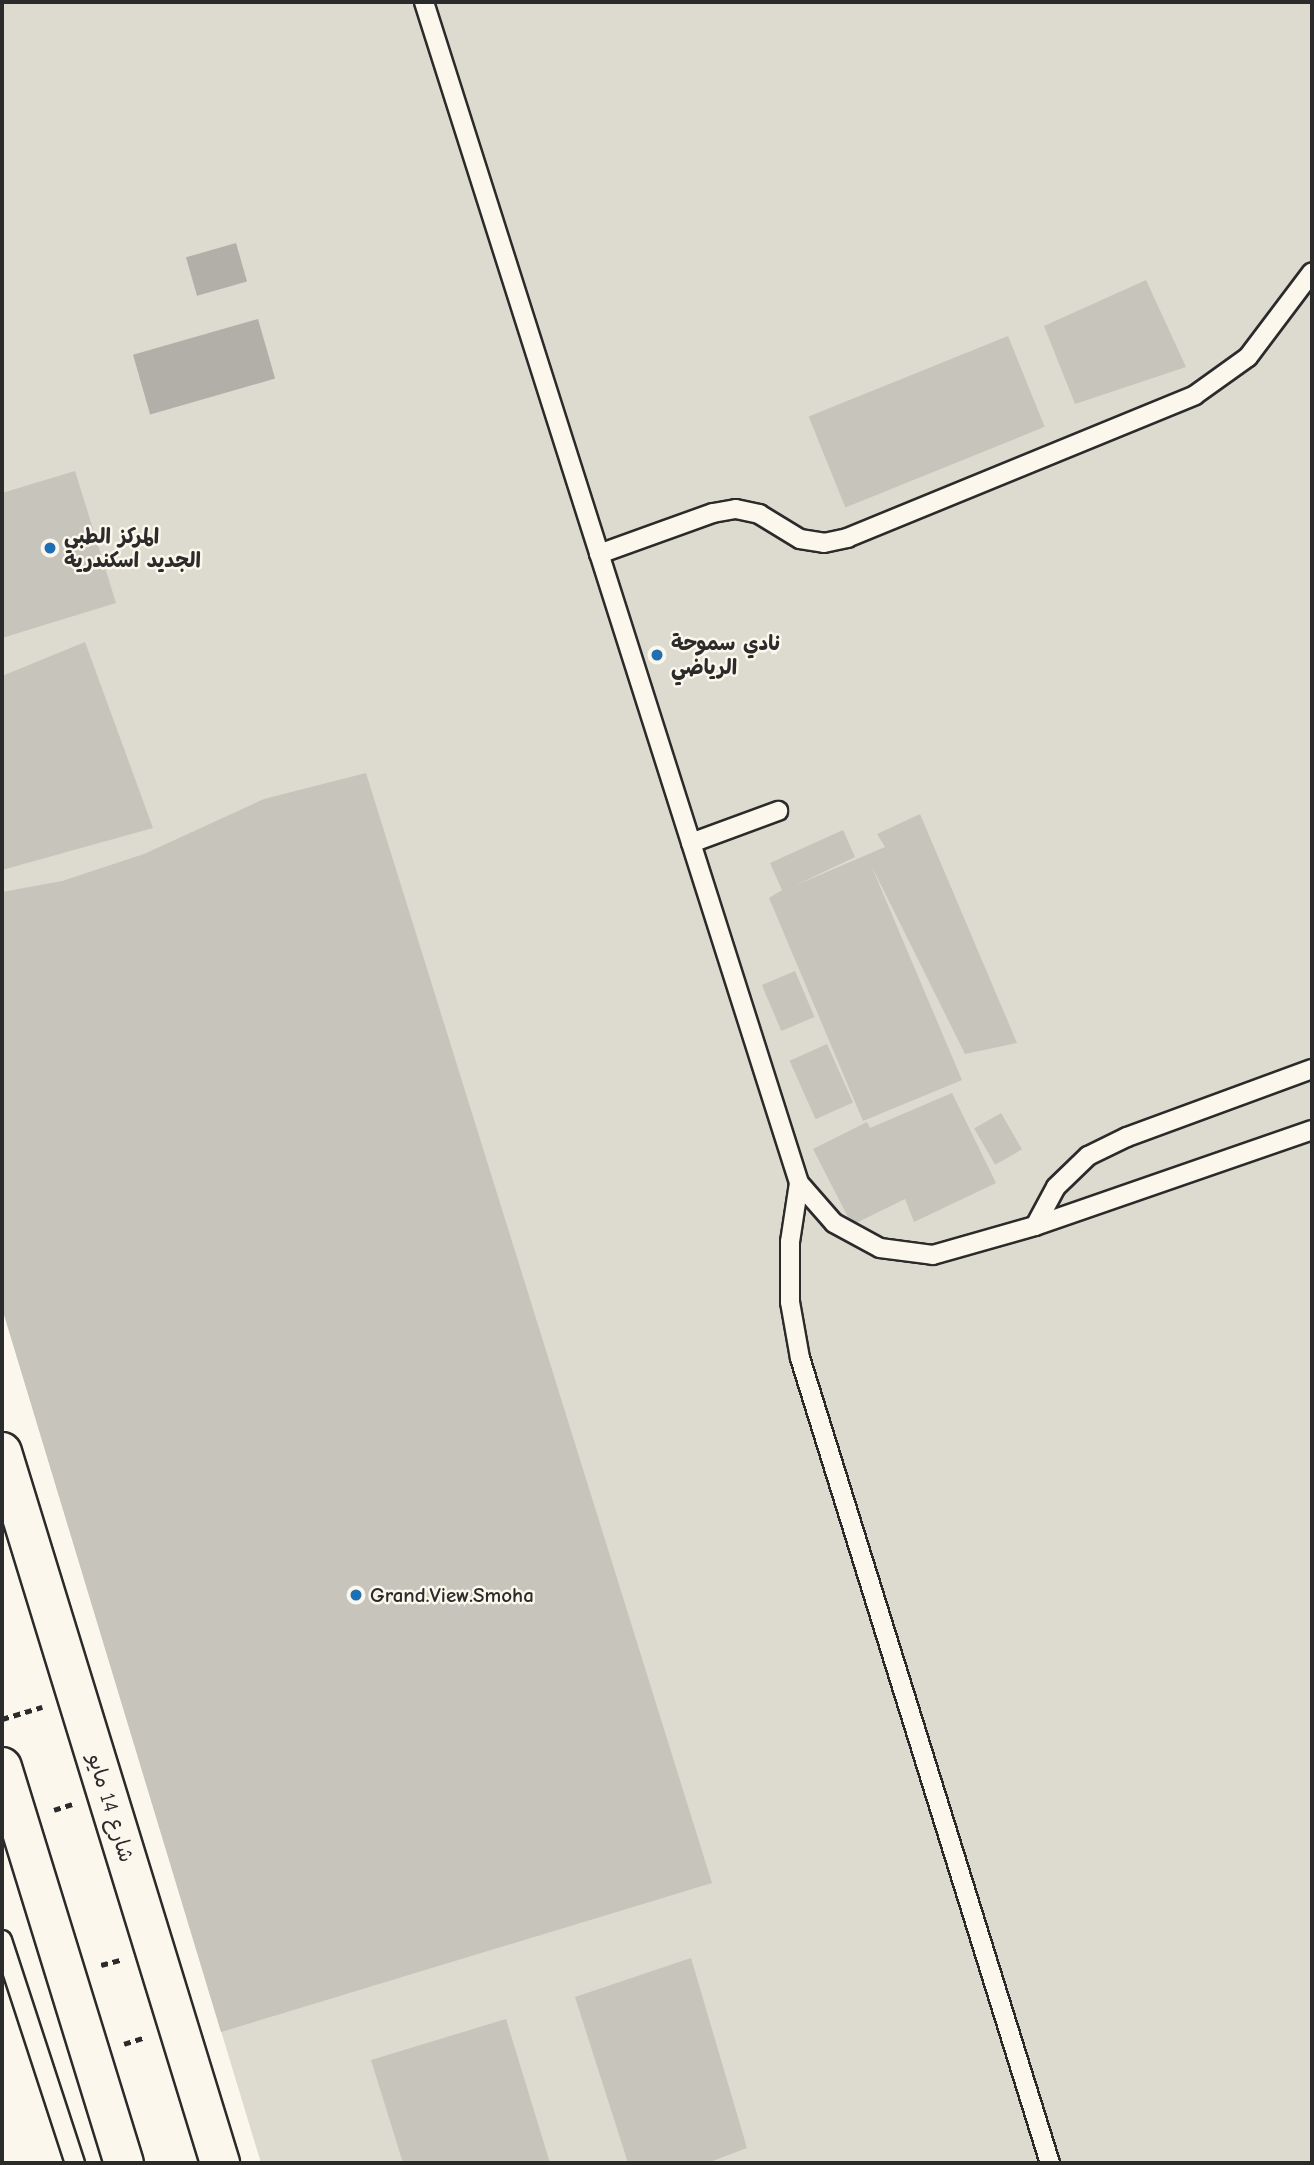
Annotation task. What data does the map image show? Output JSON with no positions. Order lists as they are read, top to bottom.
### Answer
{
  "streets": {
    "main road": ["شارع 14 مايو"]
  },
  "places": ["المركز الطبى الجديد اسكندرية", "نادي سموحة الرياضي", "Grand.View.Smoha"]
}
